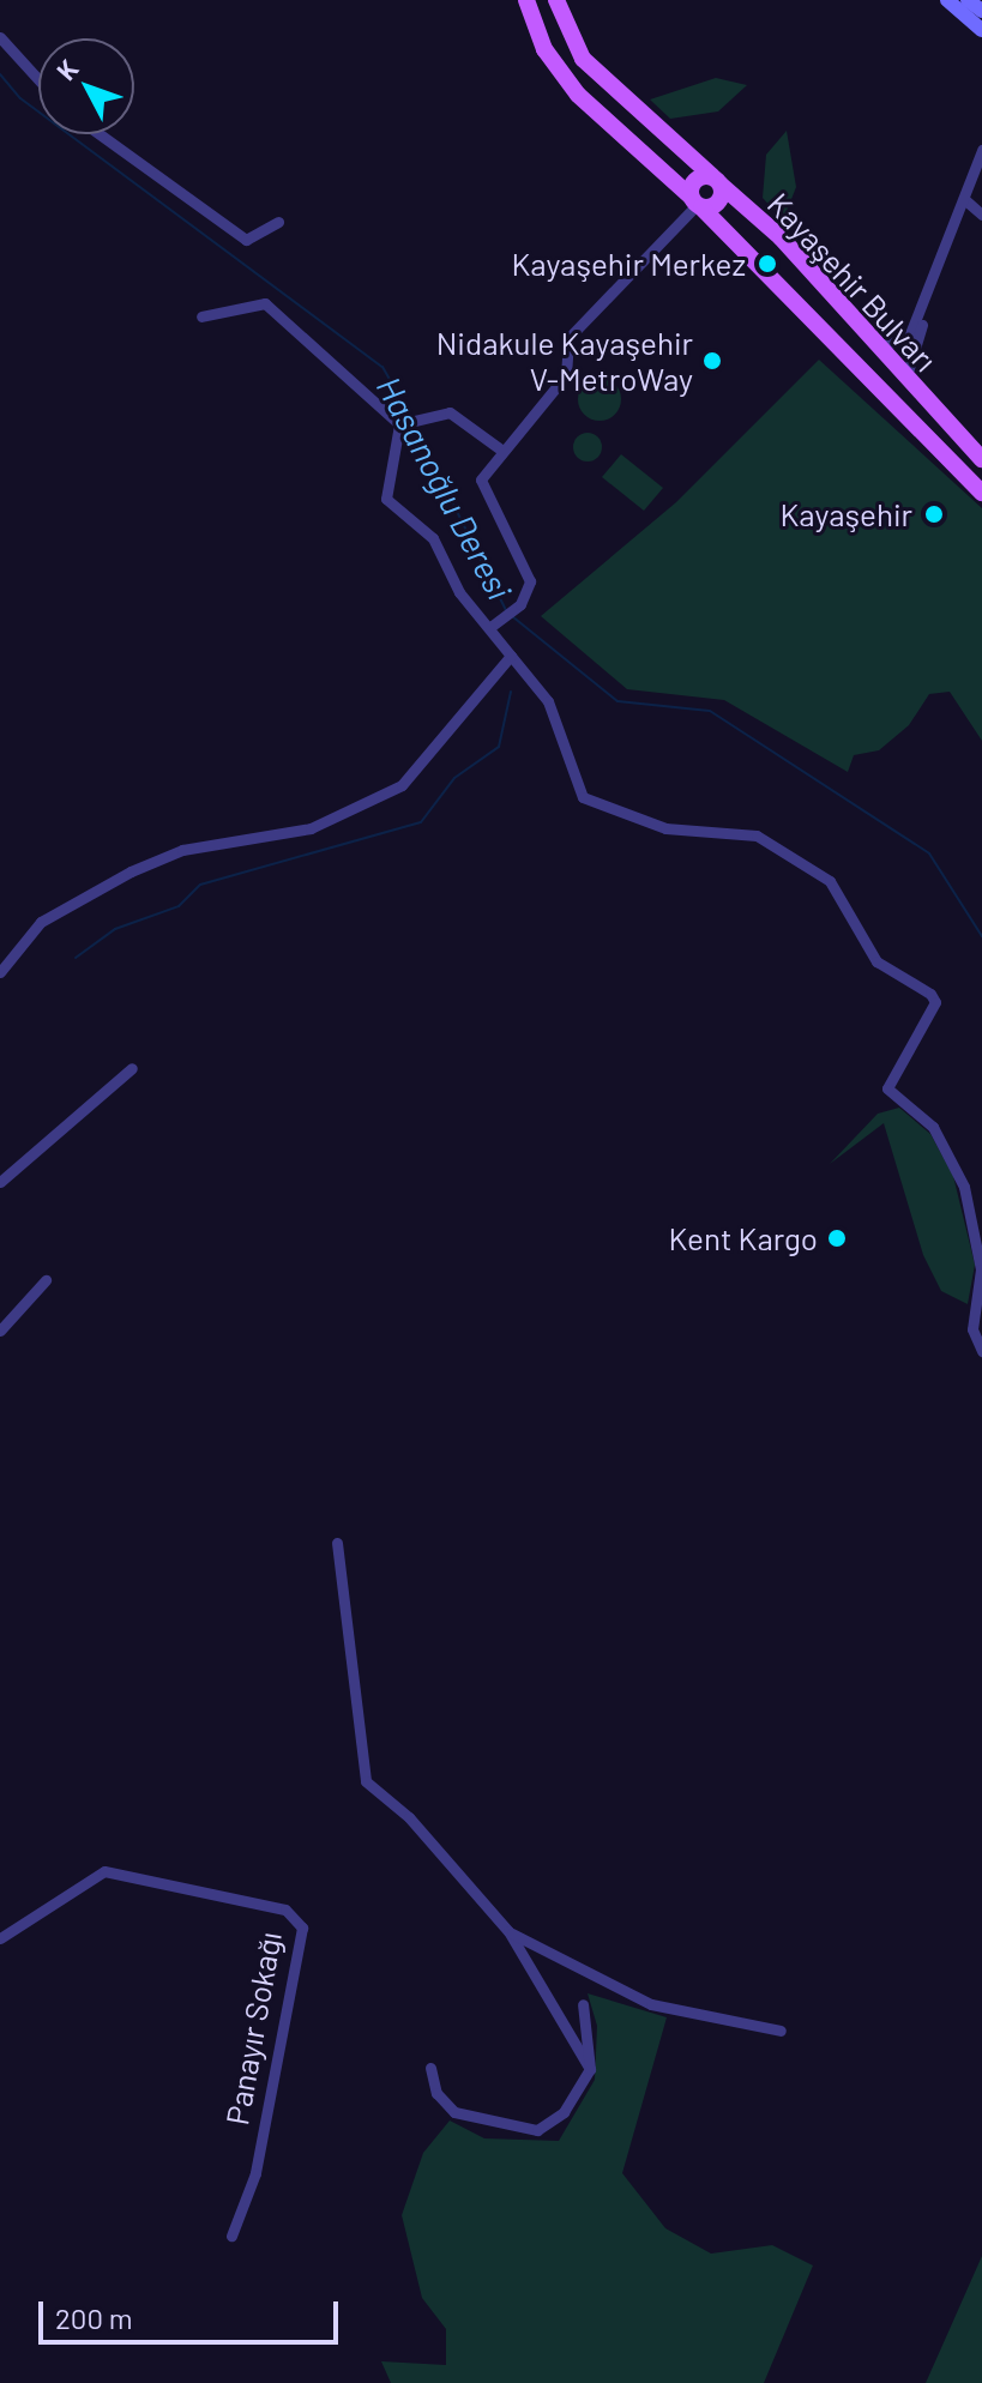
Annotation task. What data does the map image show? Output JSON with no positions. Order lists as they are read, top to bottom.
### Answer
{
  "streets": {
    "main road": ["Kayaşehir Bulvarı"],
    "street": ["Panayır Sokağı"]
  },
  "water": ["Hasanoğlu Deresi"],
  "places": [
    "Kayaşehir Merkez",
    "Nidakule Kayaşehir V-MetroWay",
    "Kayaşehir",
    "Kent Kargo"
  ],
  "scale_bar": "200 m",
  "north": "top left"
}
